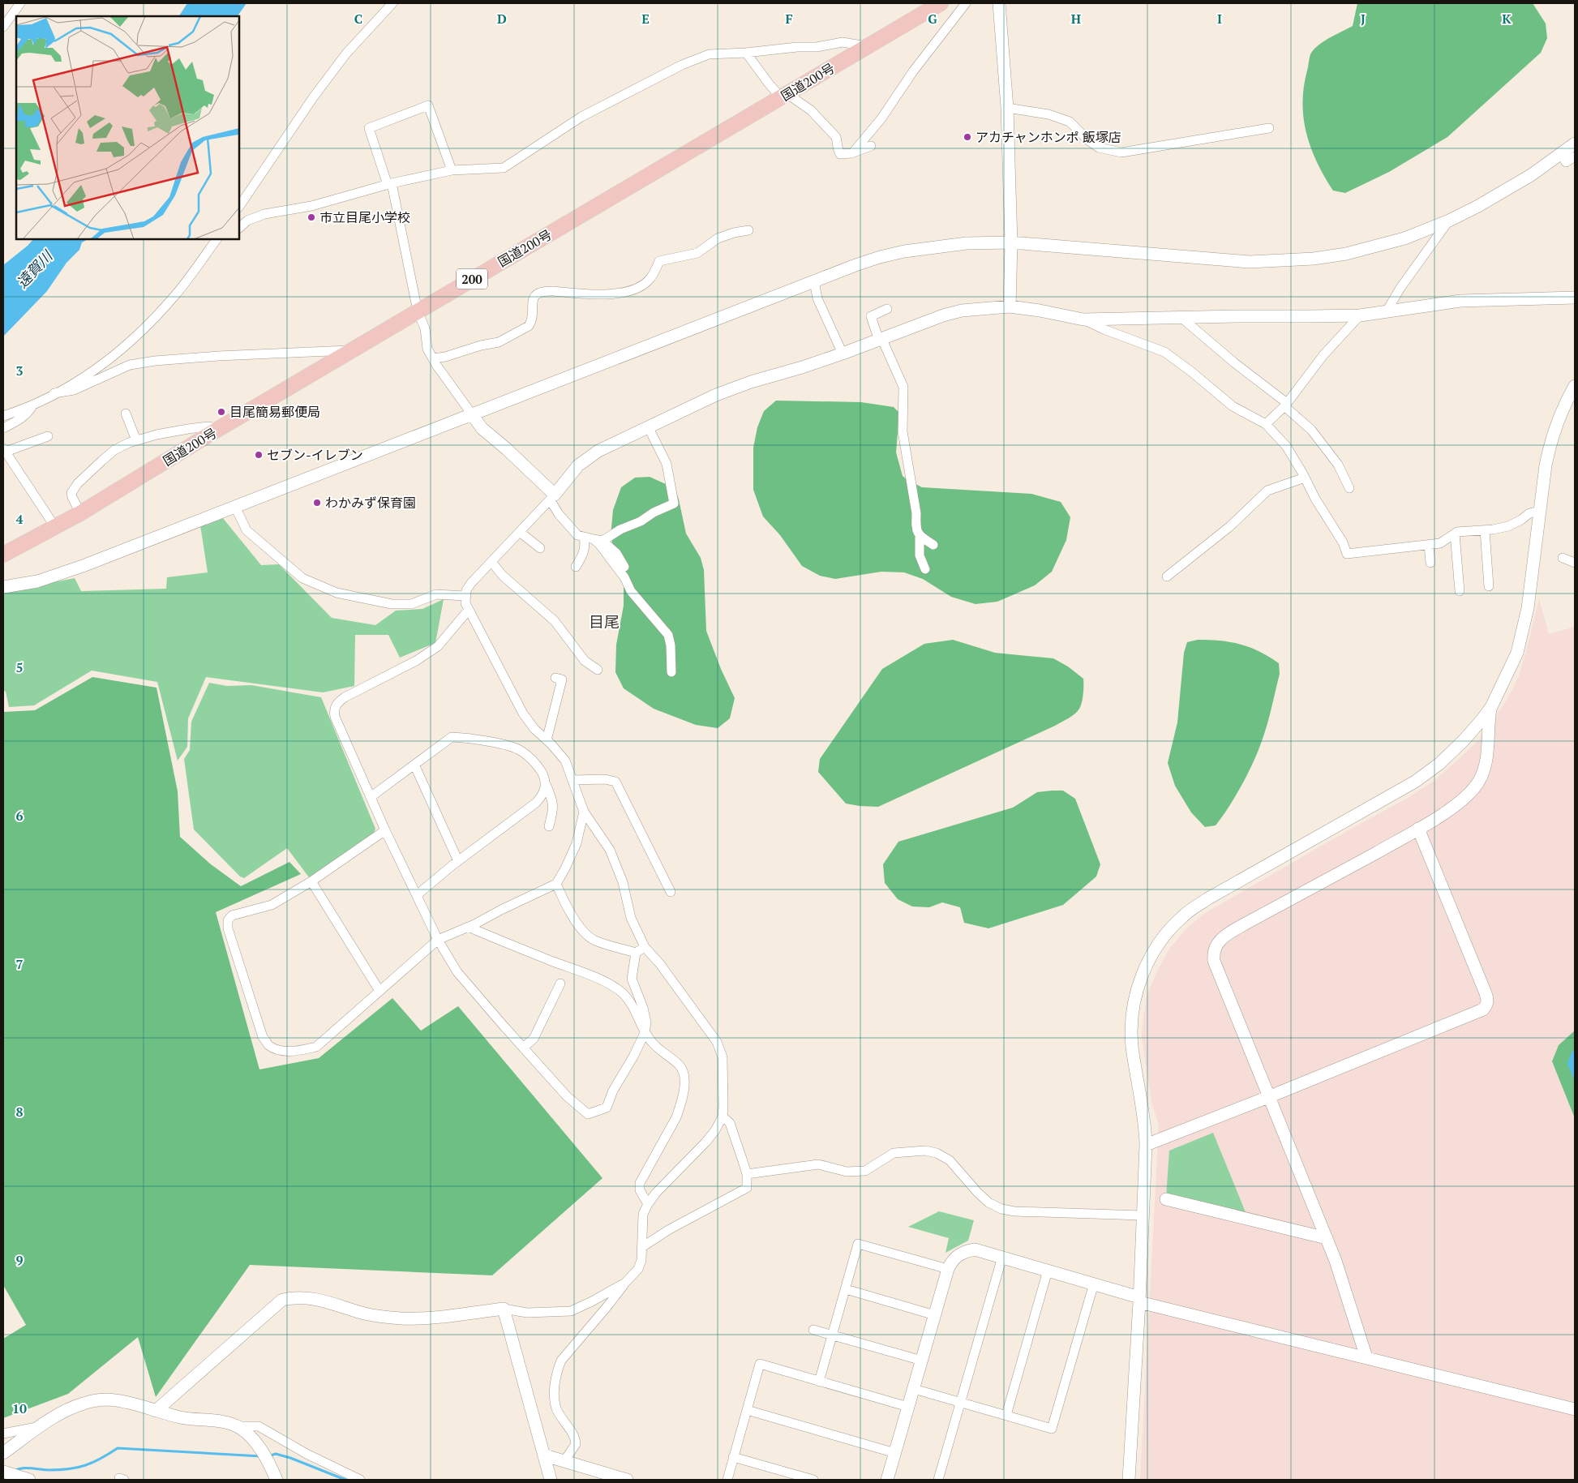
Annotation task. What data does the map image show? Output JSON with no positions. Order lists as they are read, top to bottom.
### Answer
{
  "streets": {
    "highway": ["国道200号", "200"]
  },
  "districts": ["目尾"],
  "water": ["遠賀川"],
  "places": [
    "アカチャンホンポ 飯塚店",
    "市立目尾小学校",
    "目尾簡易郵便局",
    "セブン-イレブン",
    "わかみず保育園"
  ],
  "grid": {
    "columns": [
      "C",
      "D",
      "E",
      "F",
      "G",
      "H",
      "I",
      "J",
      "K"
    ],
    "rows": [
      "3",
      "4",
      "5",
      "6",
      "7",
      "8",
      "9",
      "10"
    ]
  }
}
